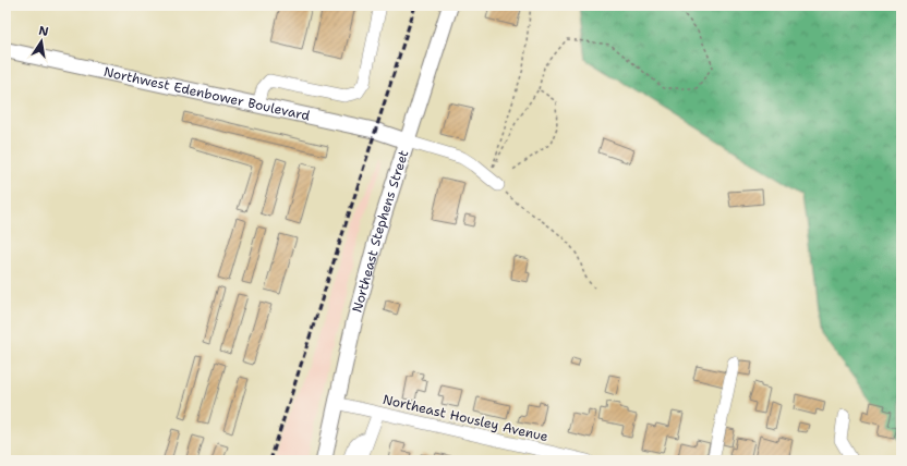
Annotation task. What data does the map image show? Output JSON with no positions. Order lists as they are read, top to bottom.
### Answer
{
  "streets": {
    "main road": ["Northwest Edenbower Boulevard", "Northeast Stephens Street"],
    "street": ["Northeast Housley Avenue"]
  },
  "crossings": [
    ["Northwest Edenbower Boulevard", "Northeast Stephens Street"],
    ["Northeast Stephens Street", "Northeast Housley Avenue"]
  ],
  "north": "top"
}
